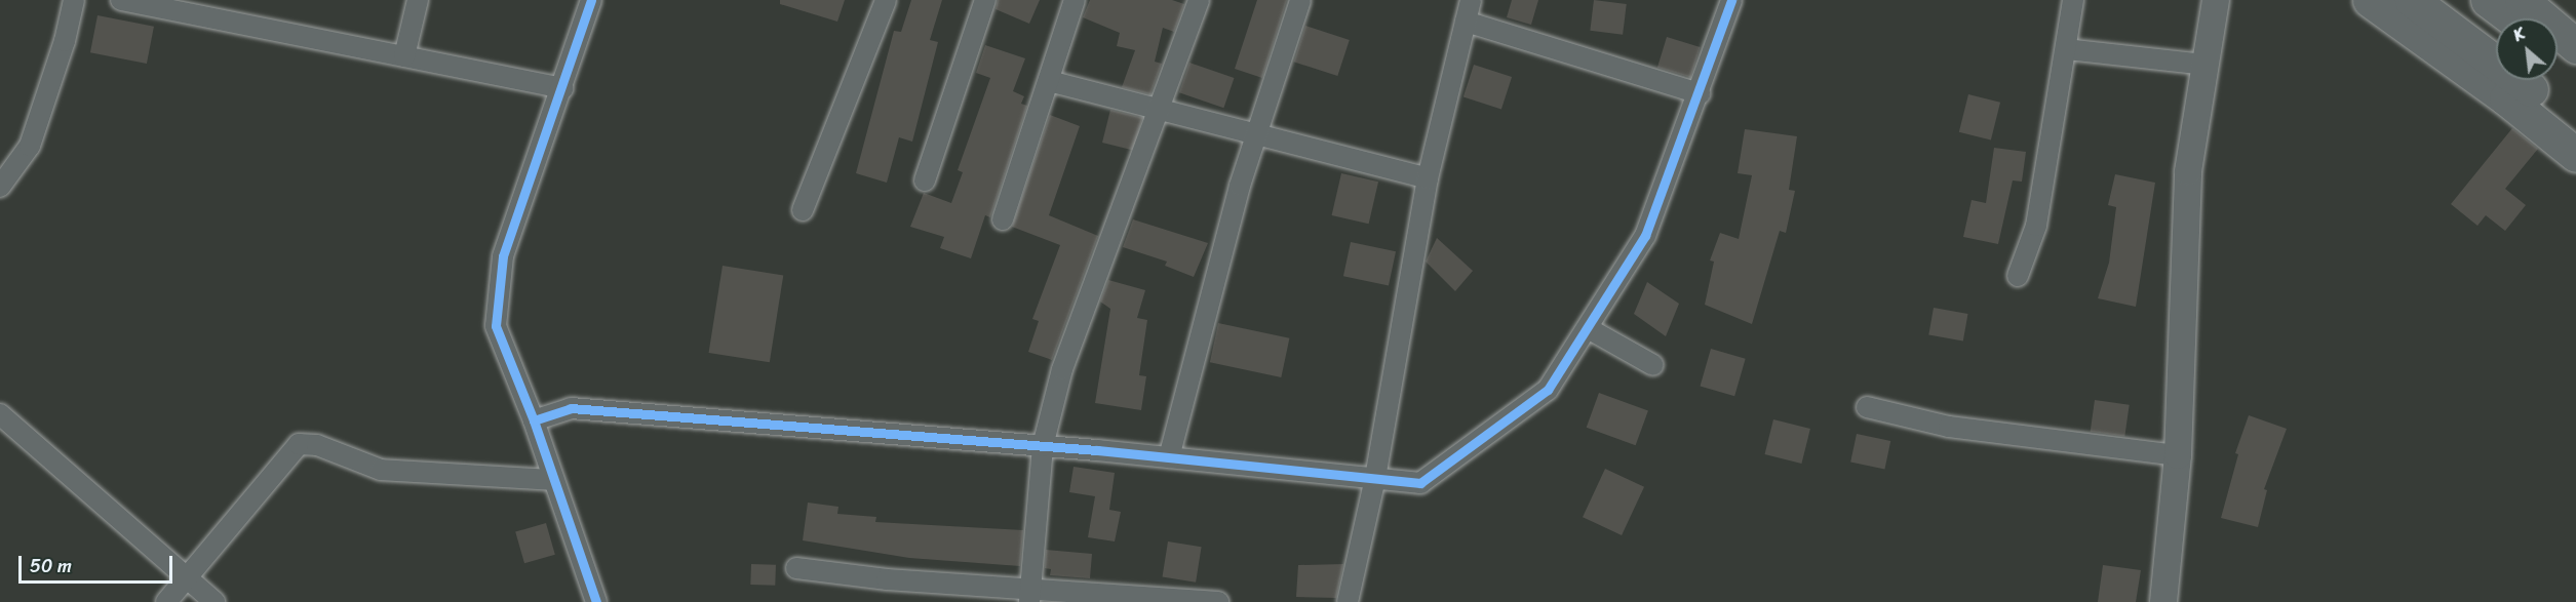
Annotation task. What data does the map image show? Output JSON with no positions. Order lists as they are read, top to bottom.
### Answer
{
  "scale_bar": "50 m",
  "north": "top left"
}
